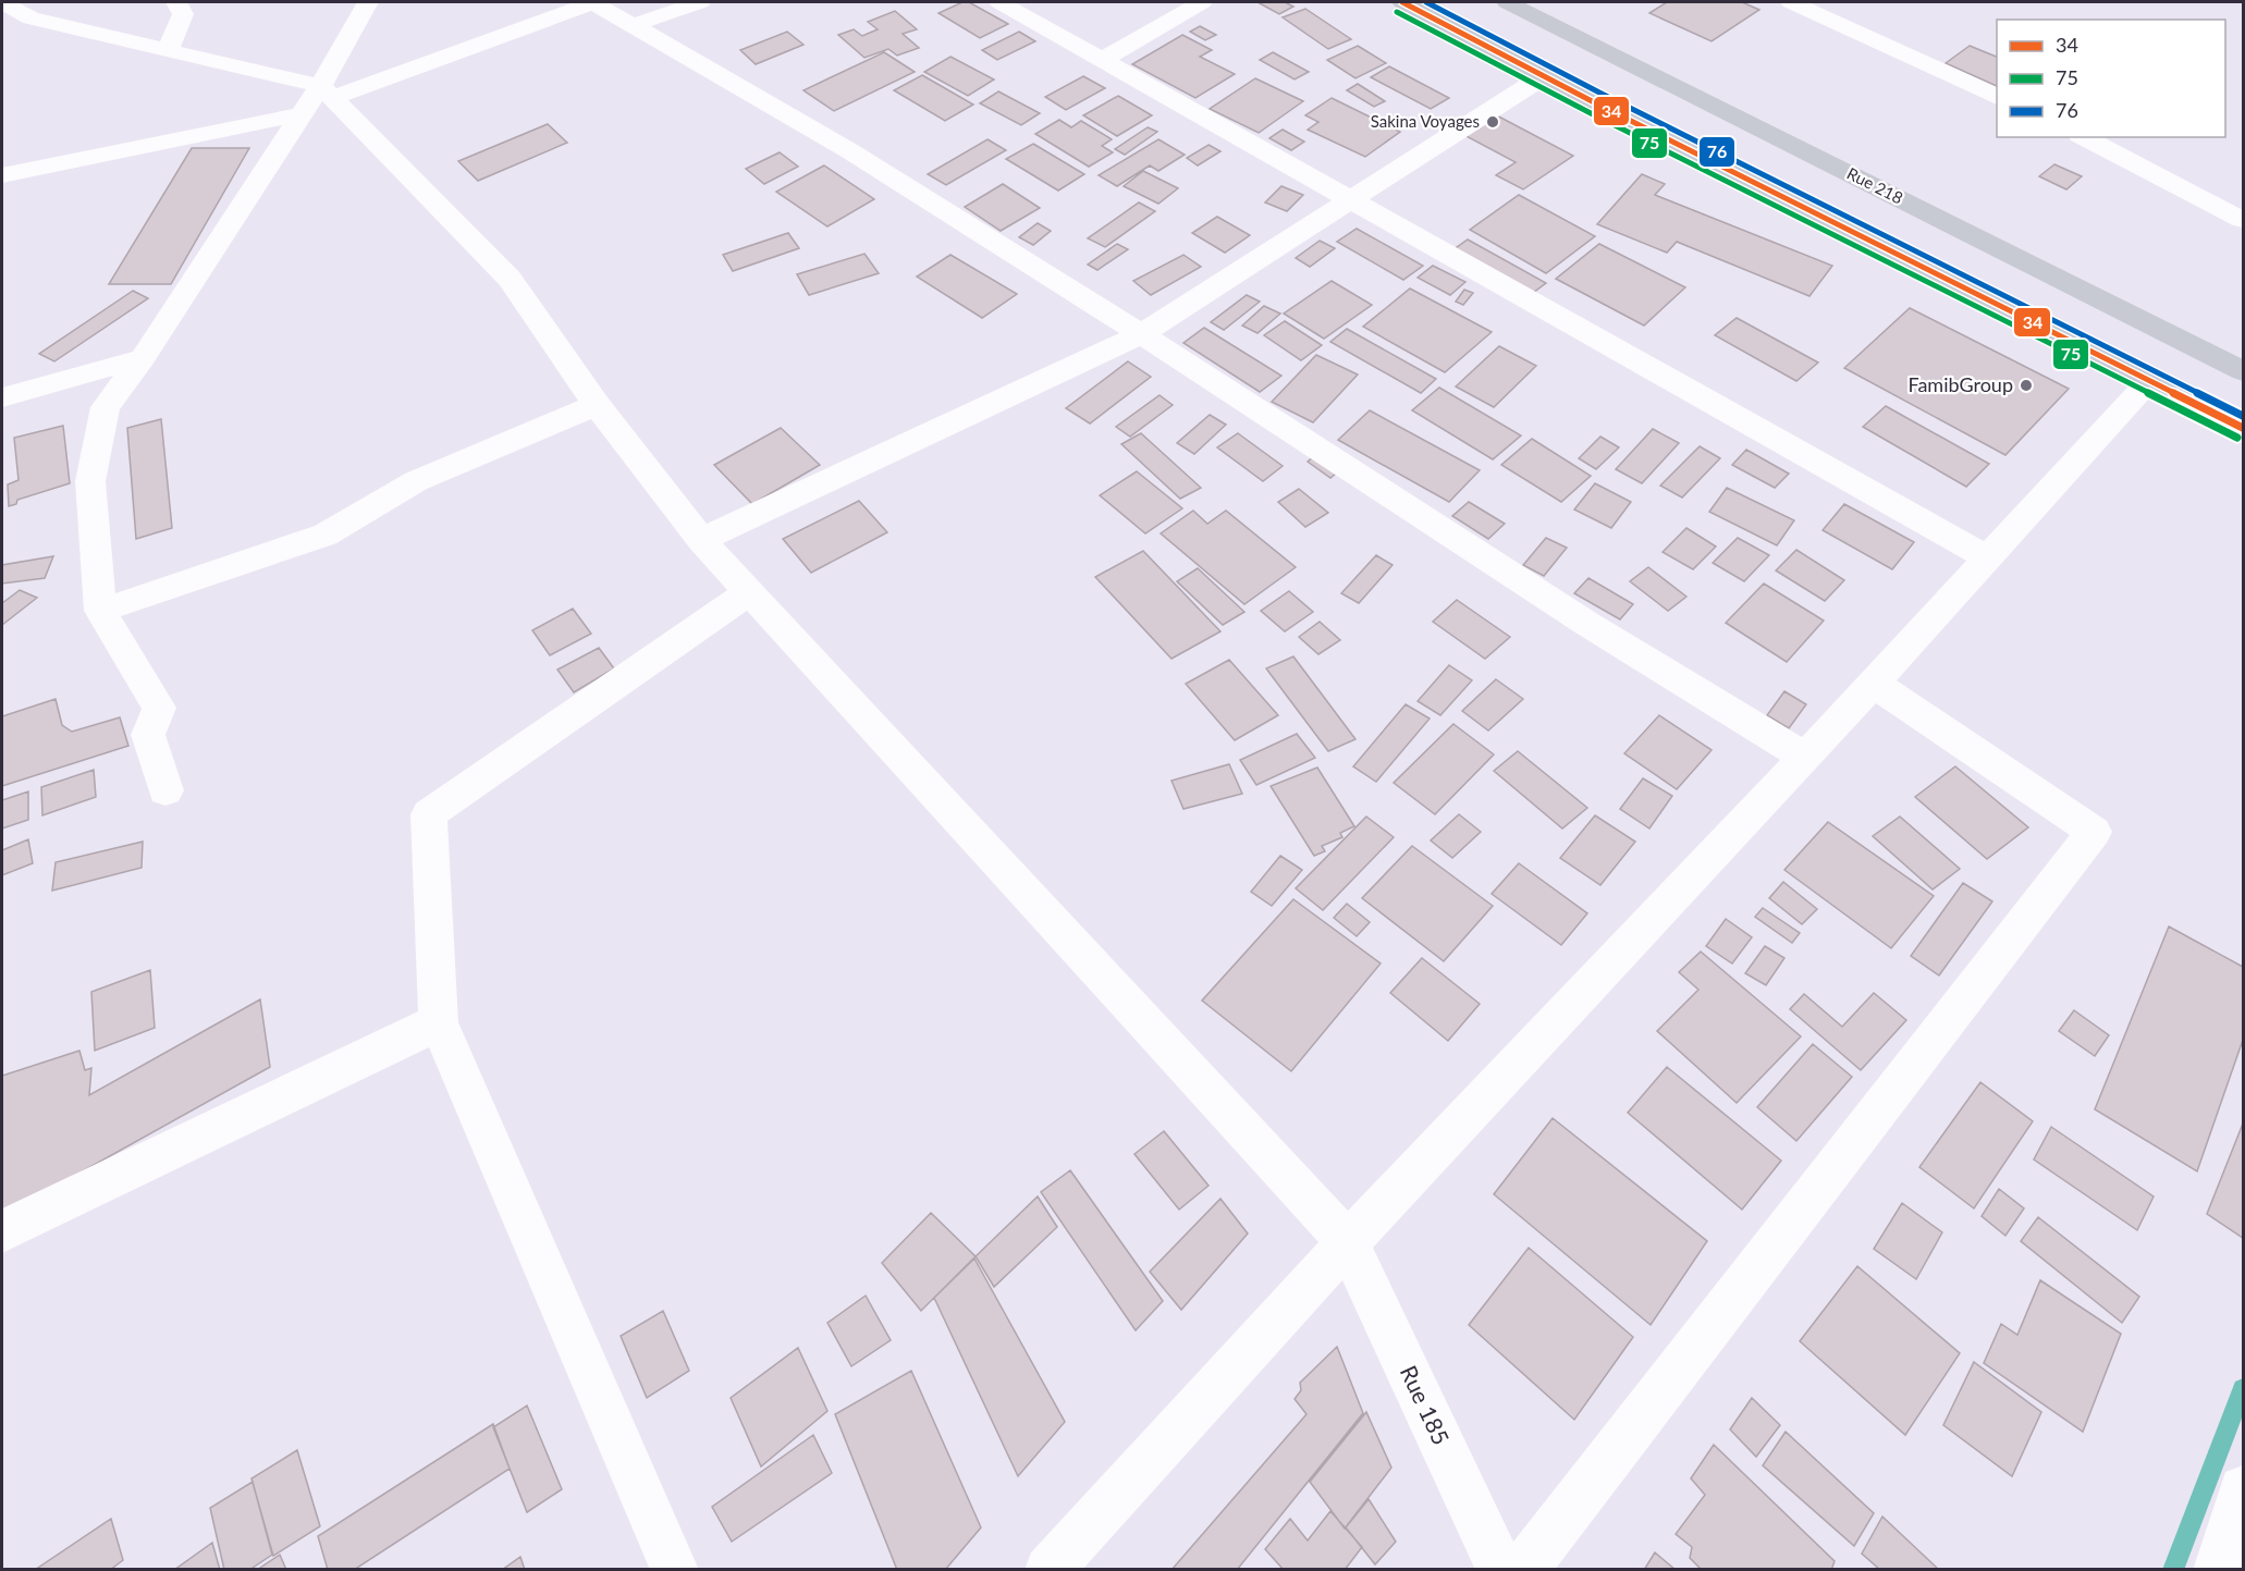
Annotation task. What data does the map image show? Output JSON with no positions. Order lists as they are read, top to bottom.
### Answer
{
  "streets": {
    "highway": ["Rue 218"],
    "street": ["Rue 185"]
  },
  "places": ["Sakina Voyages", "FamibGroup"],
  "lines": ["transit line 34", "transit line 76", "transit line 75"],
  "legend": ["34", "75", "76"]
}
